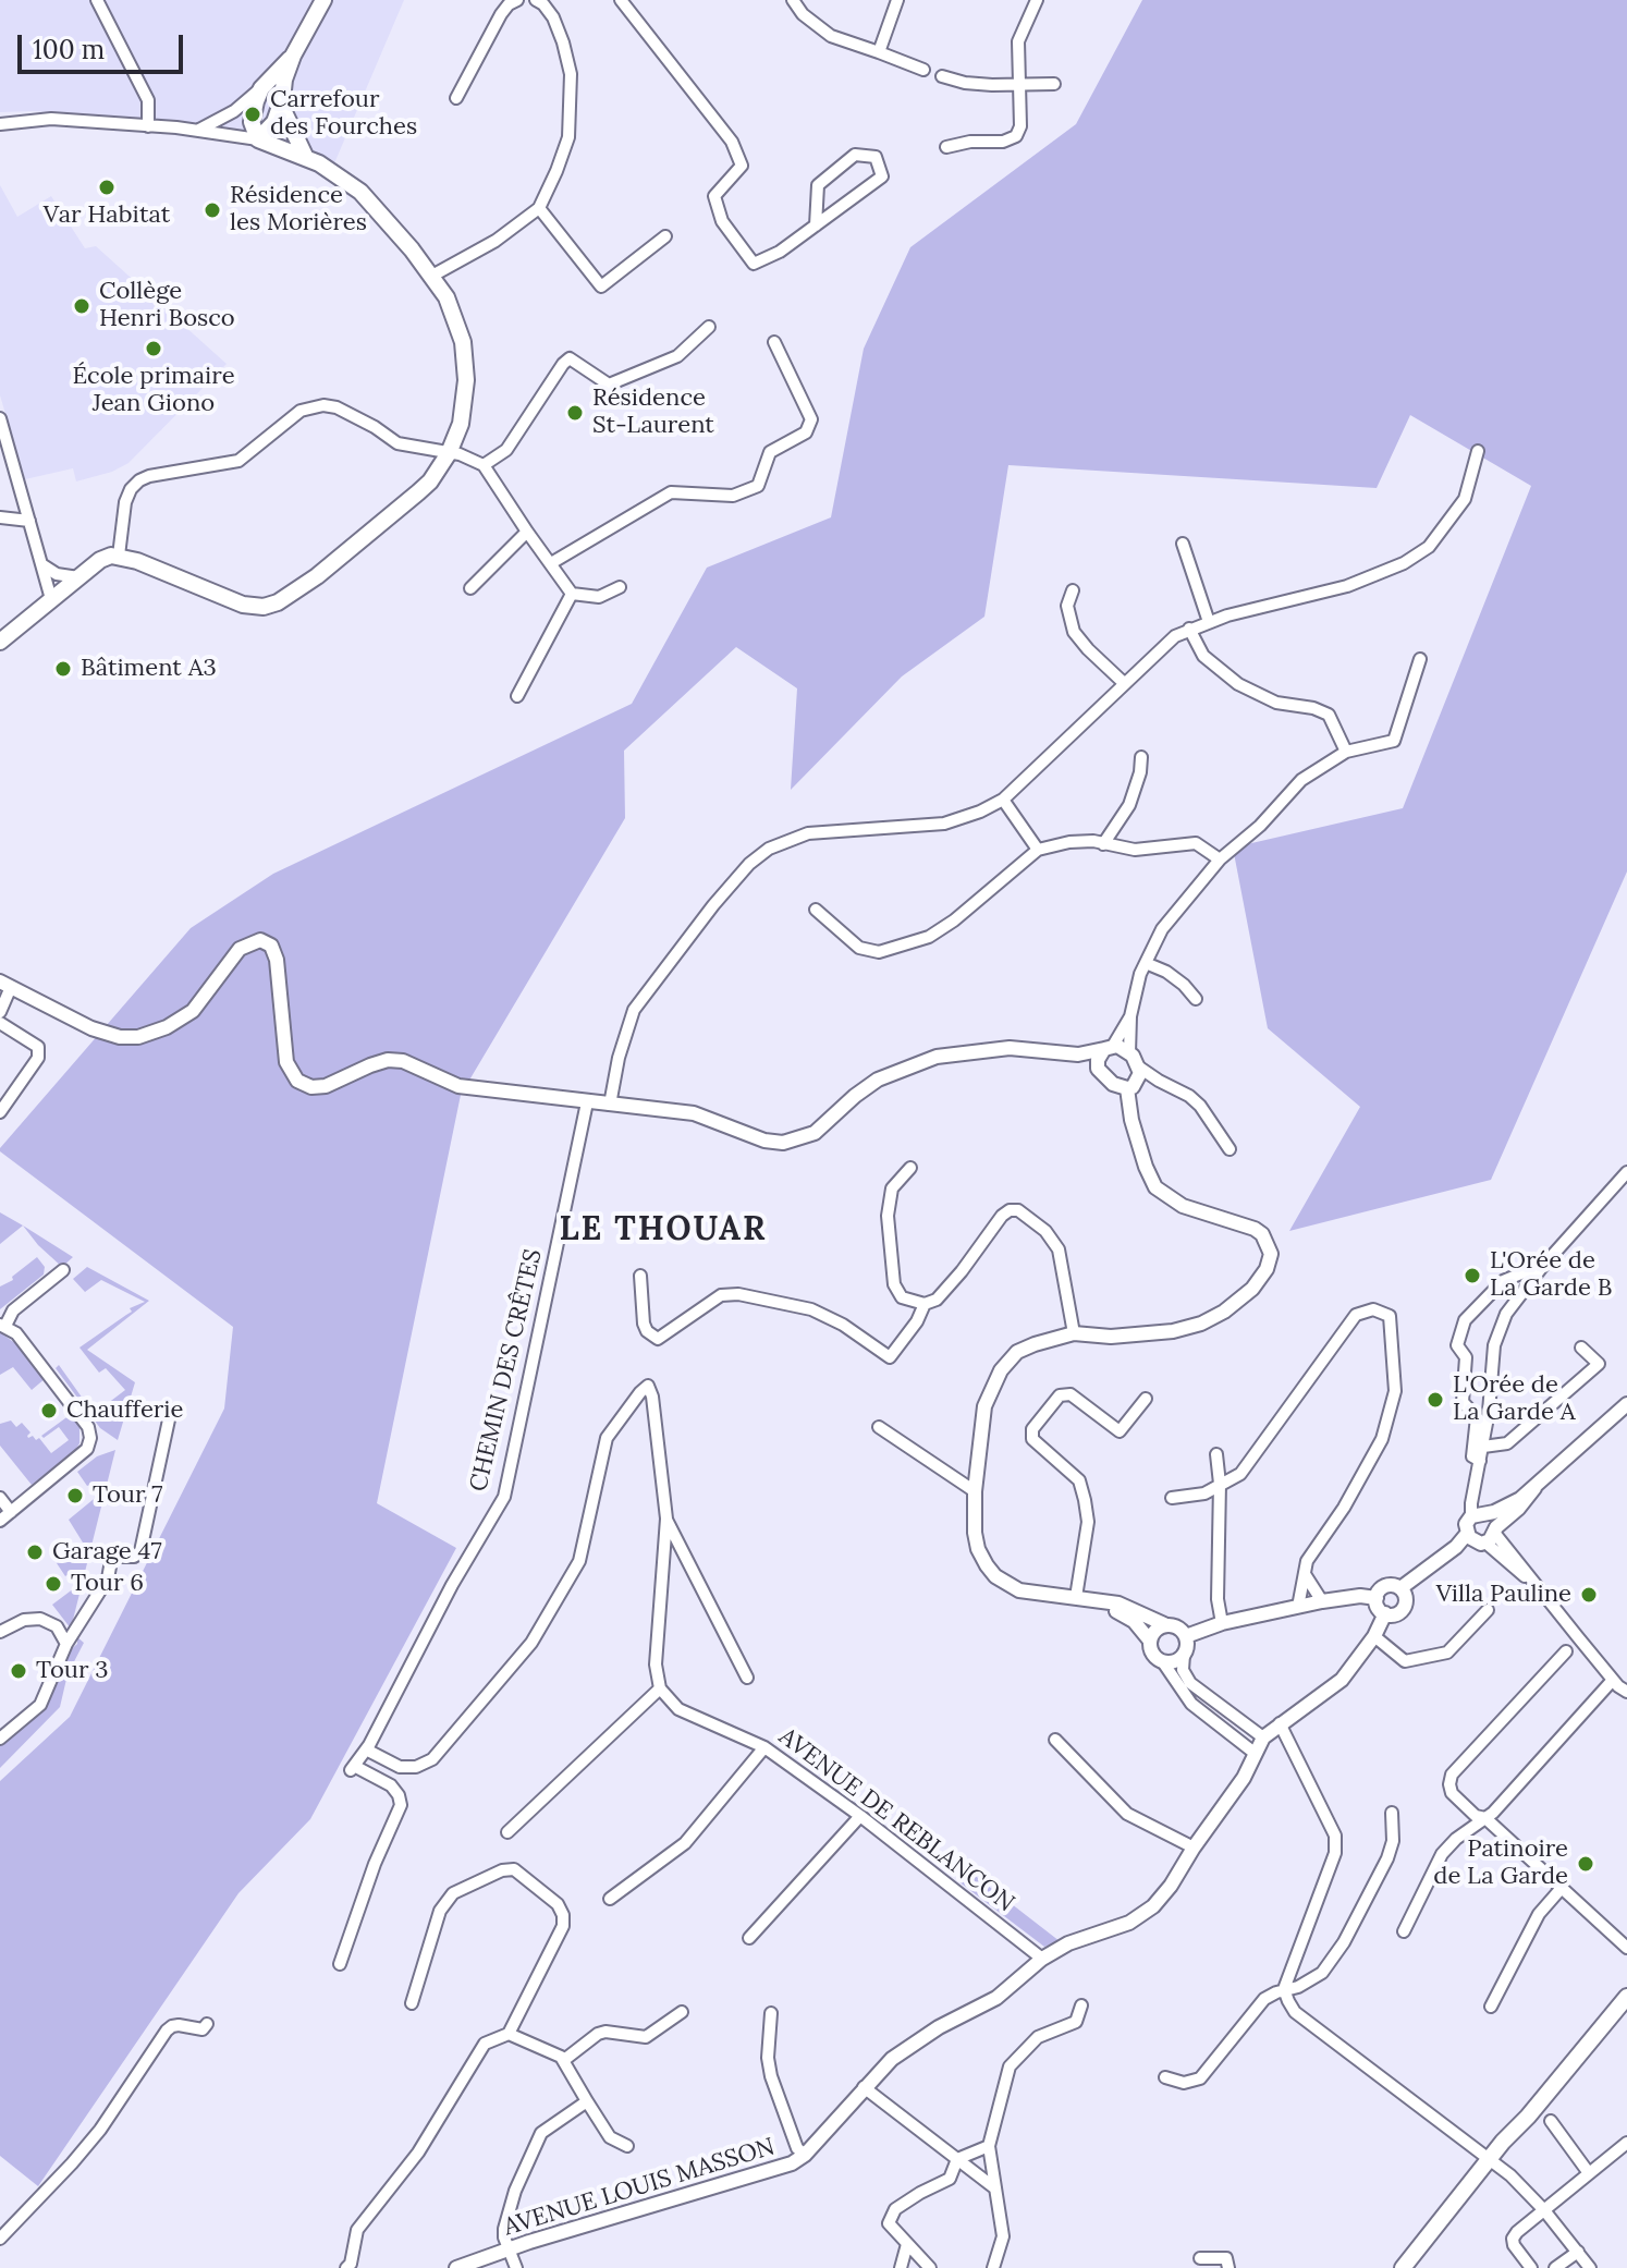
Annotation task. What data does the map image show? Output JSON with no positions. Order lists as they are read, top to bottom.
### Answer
{
  "streets": {
    "street": ["CHEMIN DES CRÊTES", "AVENUE DE REBLANCON", "AVENUE LOUIS MASSON"]
  },
  "crossings": [
    ["AVENUE DE REBLANCON", "AVENUE LOUIS MASSON"]
  ],
  "districts": ["LE THOUAR"],
  "places": [
    "Carrefour des Fourches",
    "Var Habitat",
    "Résidence les Morières",
    "Collège Henri Bosco",
    "École primaire Jean Giono",
    "Résidence St-Laurent",
    "Bâtiment A3",
    "L'Orée de La Garde B",
    "L'Orée de La Garde A",
    "Chaufferie",
    "Tour 7",
    "Garage 47",
    "Tour 6",
    "Villa Pauline",
    "Tour 3",
    "Patinoire de La Garde"
  ],
  "scale_bar": "100 m"
}
